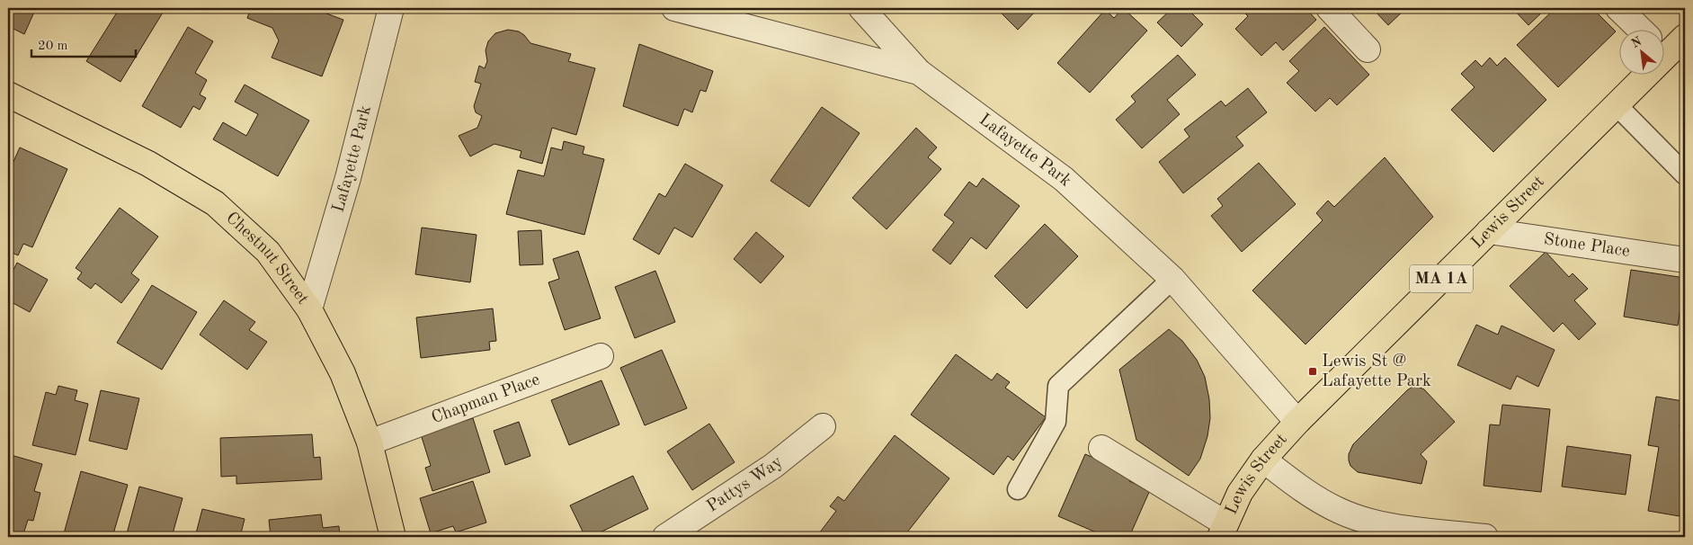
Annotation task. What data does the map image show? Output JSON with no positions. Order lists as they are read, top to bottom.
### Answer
{
  "streets": {
    "main road": ["Lewis Street", "Chestnut Street", "MA 1A"],
    "street": [
      "Lafayette Park",
      "Stone Place",
      "Chapman Place",
      "Pattys Way"
    ]
  },
  "crossings": [
    ["Lafayette Park", "Lewis Street"],
    ["Lafayette Park", "Chestnut Street"],
    ["Lewis Street", "Stone Place"],
    ["Chestnut Street", "Chapman Place"]
  ],
  "places": {
    "transit": ["Lewis St @ Lafayette Park"]
  },
  "scale_bar": "20 m",
  "north": "top left"
}
